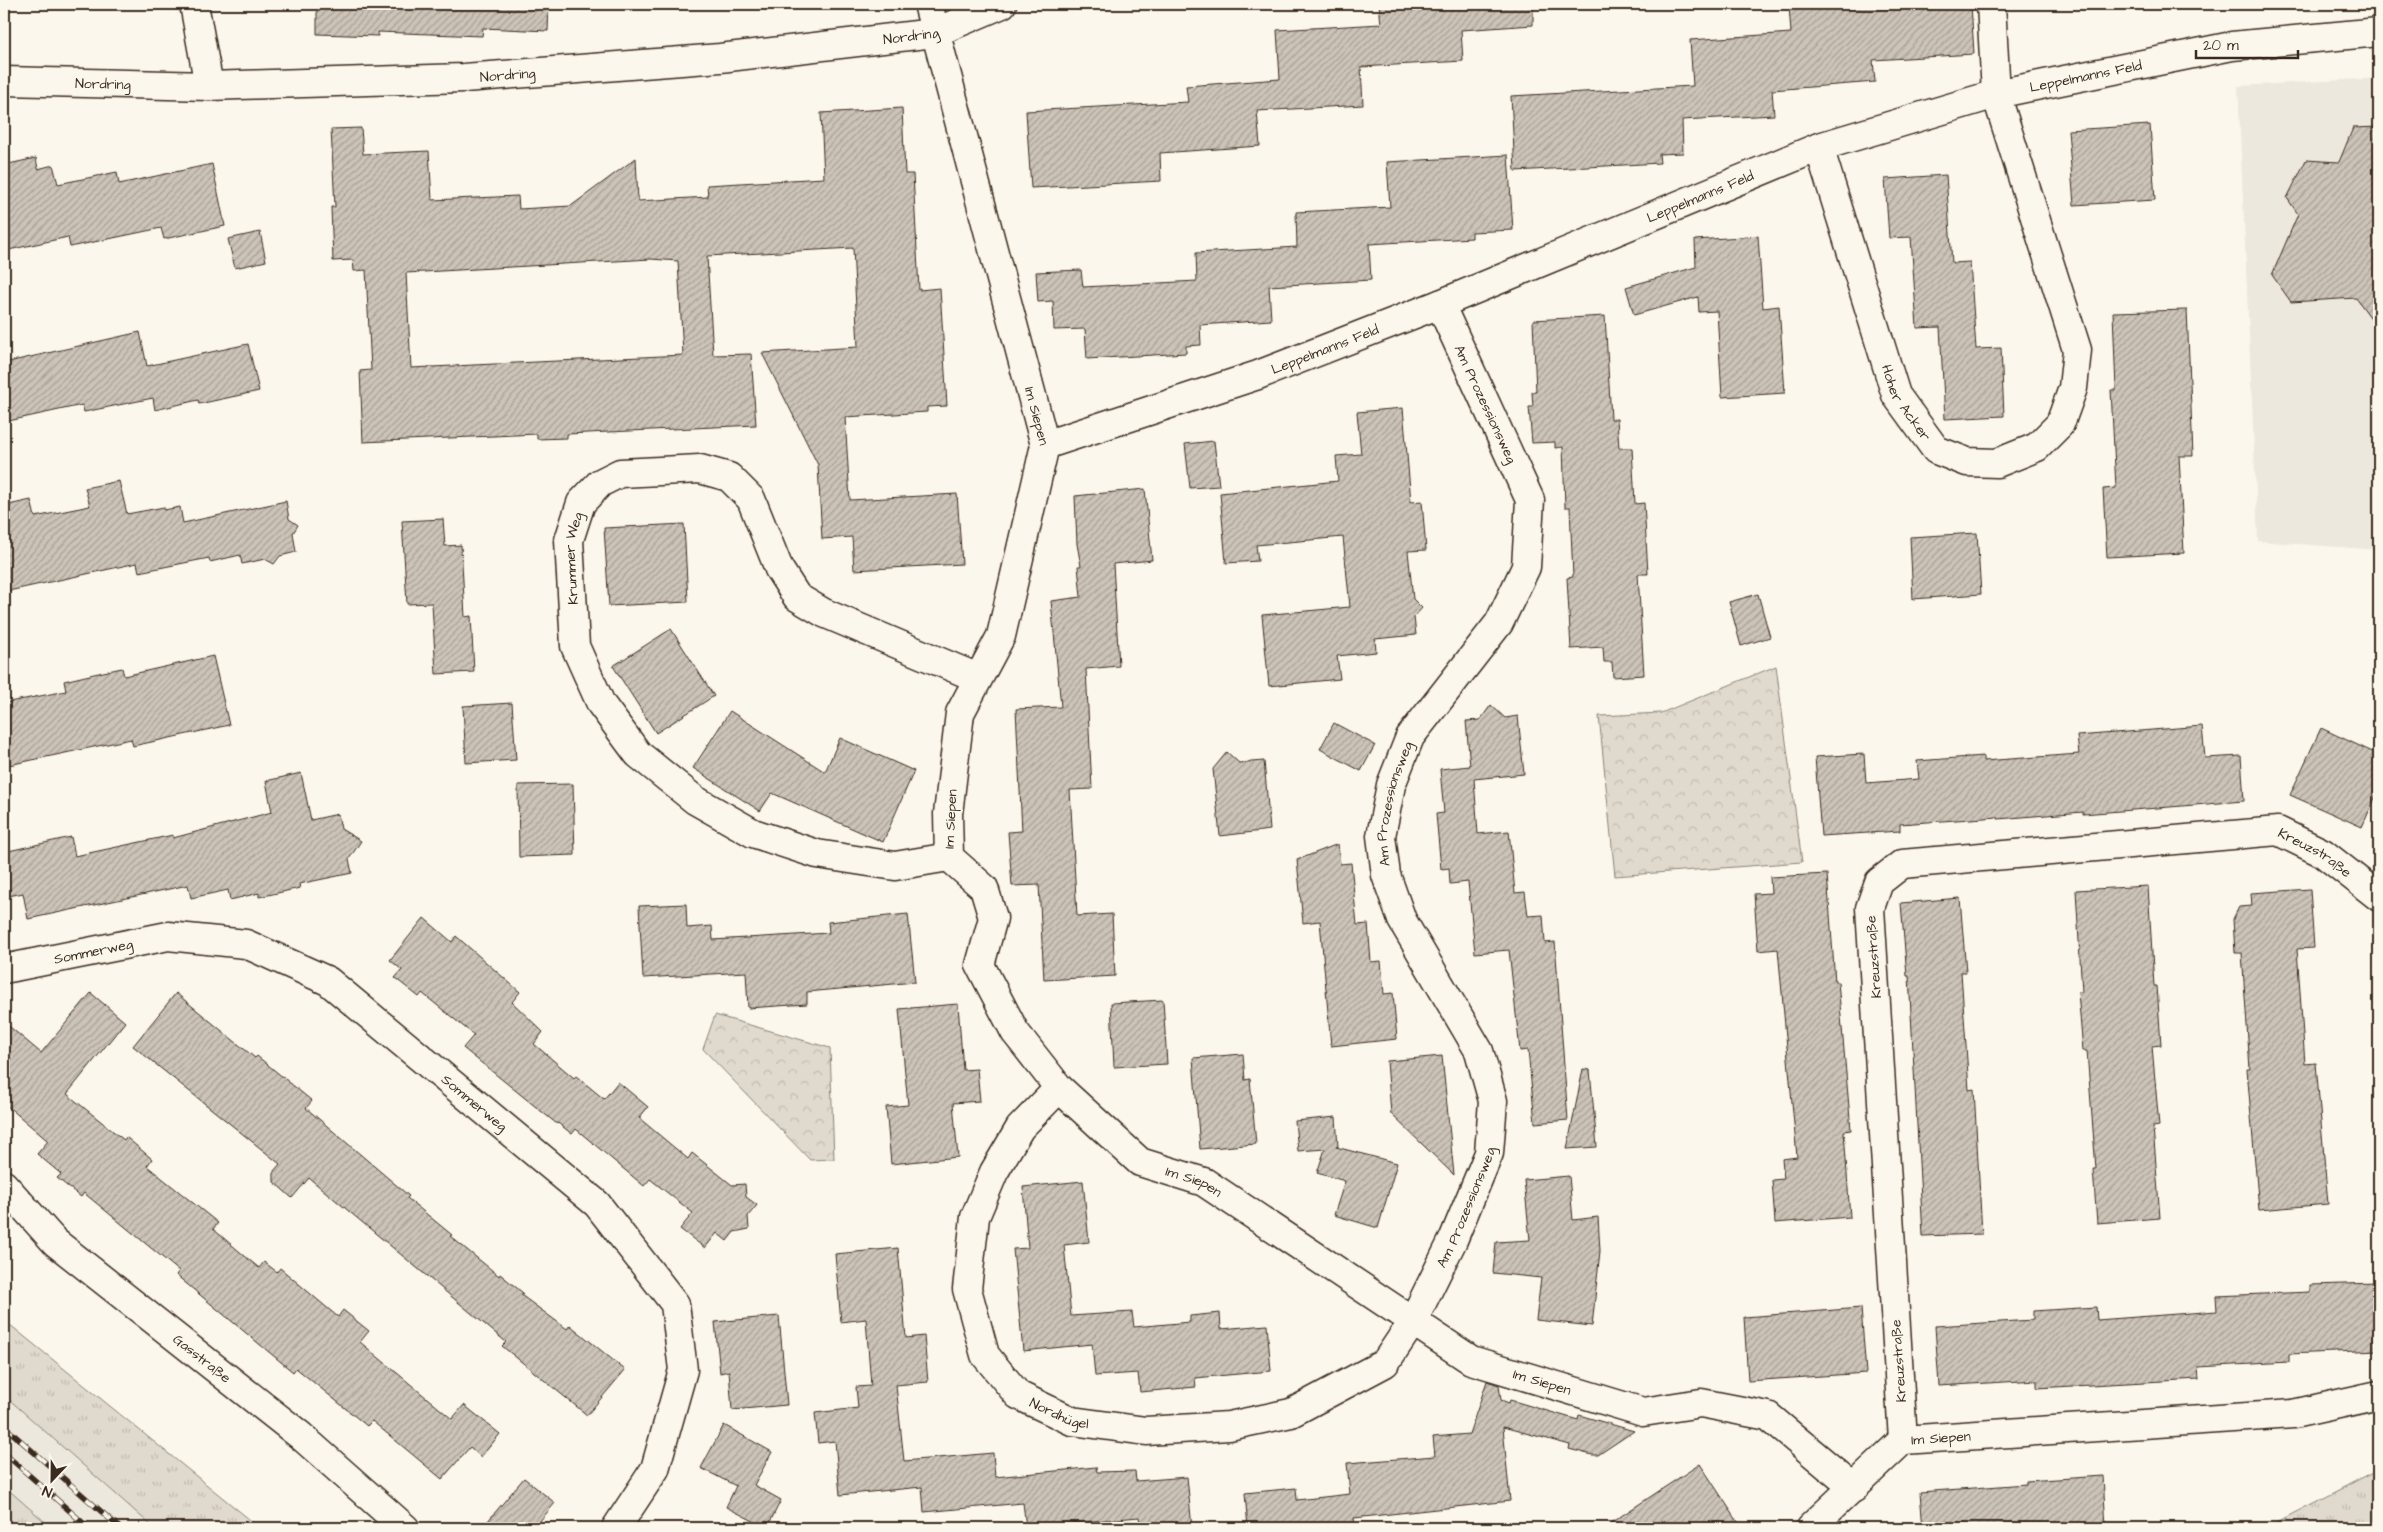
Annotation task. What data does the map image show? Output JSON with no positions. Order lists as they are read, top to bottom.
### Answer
{
  "streets": {
    "street": [
      "Nordring",
      "Leppelmanns Feld",
      "Hoher Acker",
      "Am Prozessionsweg",
      "Im Siepen",
      "Krummer Weg",
      "Kreuzstraße",
      "Sommerweg",
      "Gasstraße",
      "Nordhügel"
    ]
  },
  "crossings": [
    ["Nordring", "Im Siepen"],
    ["Leppelmanns Feld", "Hoher Acker"],
    ["Leppelmanns Feld", "Am Prozessionsweg"],
    ["Leppelmanns Feld", "Im Siepen"],
    ["Am Prozessionsweg", "Im Siepen"],
    ["Am Prozessionsweg", "Nordhügel"],
    ["Im Siepen", "Krummer Weg"],
    ["Im Siepen", "Kreuzstraße"],
    ["Im Siepen", "Nordhügel"]
  ],
  "scale_bar": "20 m",
  "north": "bottom"
}
